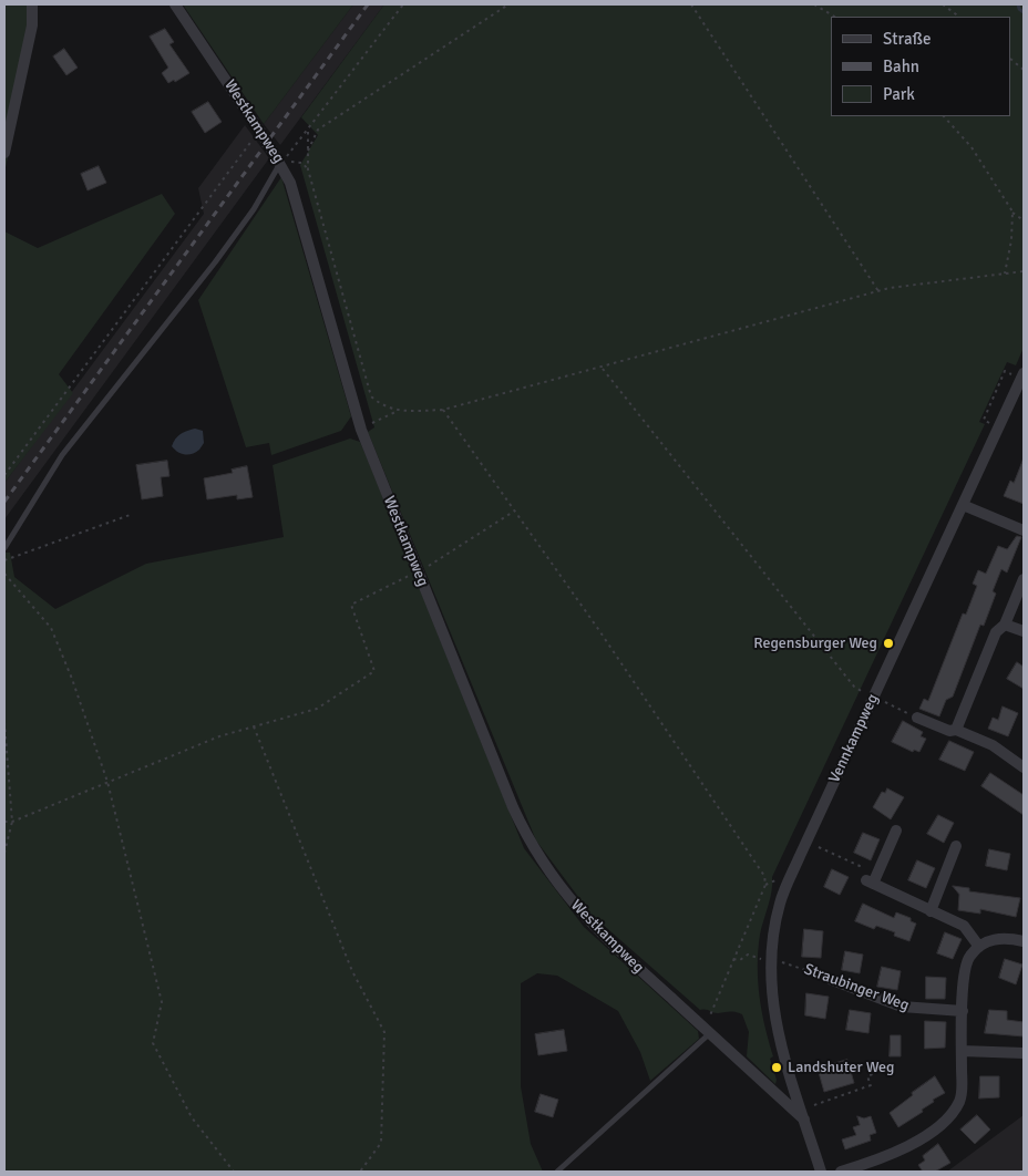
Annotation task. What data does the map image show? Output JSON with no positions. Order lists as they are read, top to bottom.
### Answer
{
  "streets": {
    "street": ["Westkampweg", "Vennkampweg", "Straubinger Weg"]
  },
  "crossings": [
    ["Westkampweg", "Vennkampweg"],
    ["Vennkampweg", "Straubinger Weg"]
  ],
  "places": ["Regensburger Weg", "Landshuter Weg"],
  "legend": ["Straße", "Bahn", "Park"]
}
